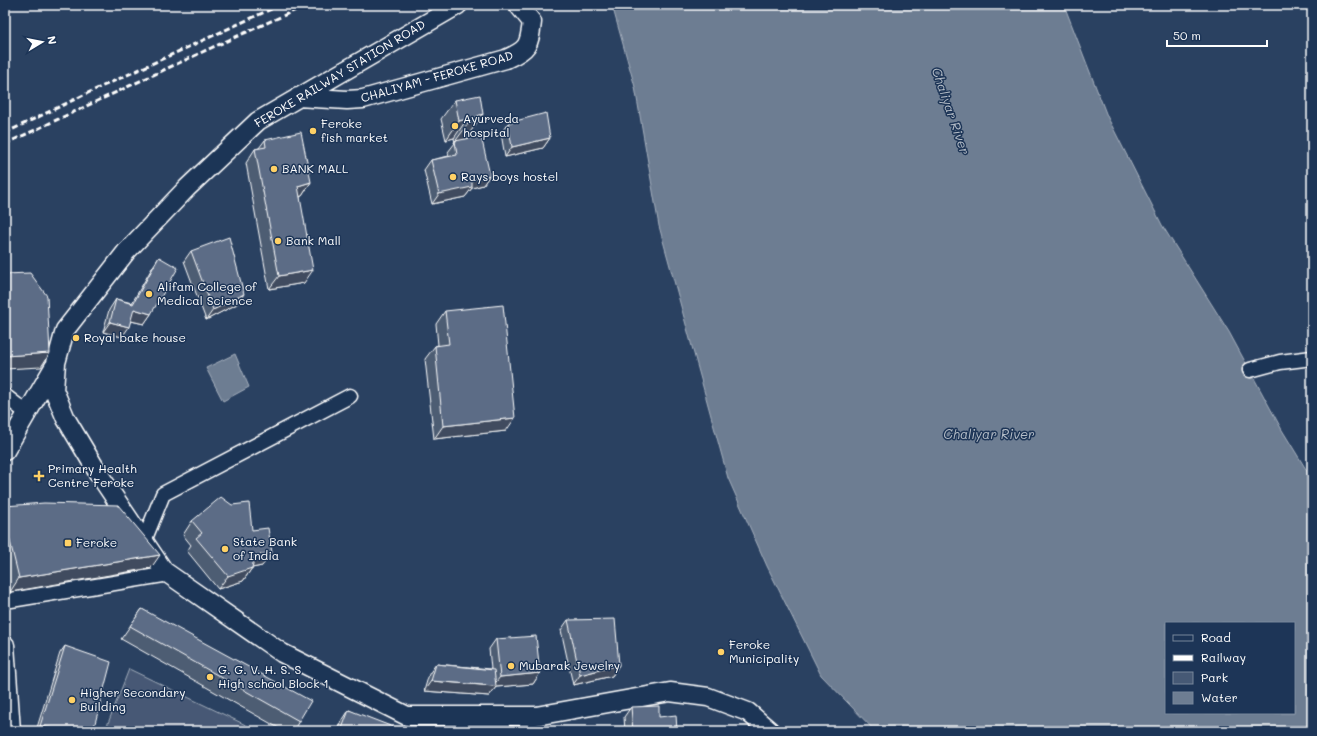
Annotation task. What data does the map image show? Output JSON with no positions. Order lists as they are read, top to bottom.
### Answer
{
  "streets": {
    "main road": ["FEROKE RAILWAY STATION ROAD", "CHALIYAM - FEROKE ROAD"]
  },
  "crossings": [
    ["FEROKE RAILWAY STATION ROAD", "CHALIYAM - FEROKE ROAD"]
  ],
  "water": ["Chaliyar River"],
  "places": {
    "other": [
      "Ayurveda hospital",
      "Feroke fish market",
      "BANK MALL",
      "Rays boys hostel",
      "Bank Mall",
      "Alifam College of Medical Science",
      "Royal bake house",
      "State Bank of India",
      "Feroke Municipality",
      "Mubarak Jewelry",
      "G. G. V. H. S. S High school Block 1",
      "Higher Secondary Building"
    ],
    "health": ["Primary Health Centre Feroke"],
    "transit": ["Feroke"]
  },
  "legend": [
    "Road",
    "Railway",
    "Park",
    "Water"
  ],
  "scale_bar": "50 m",
  "north": "right"
}
